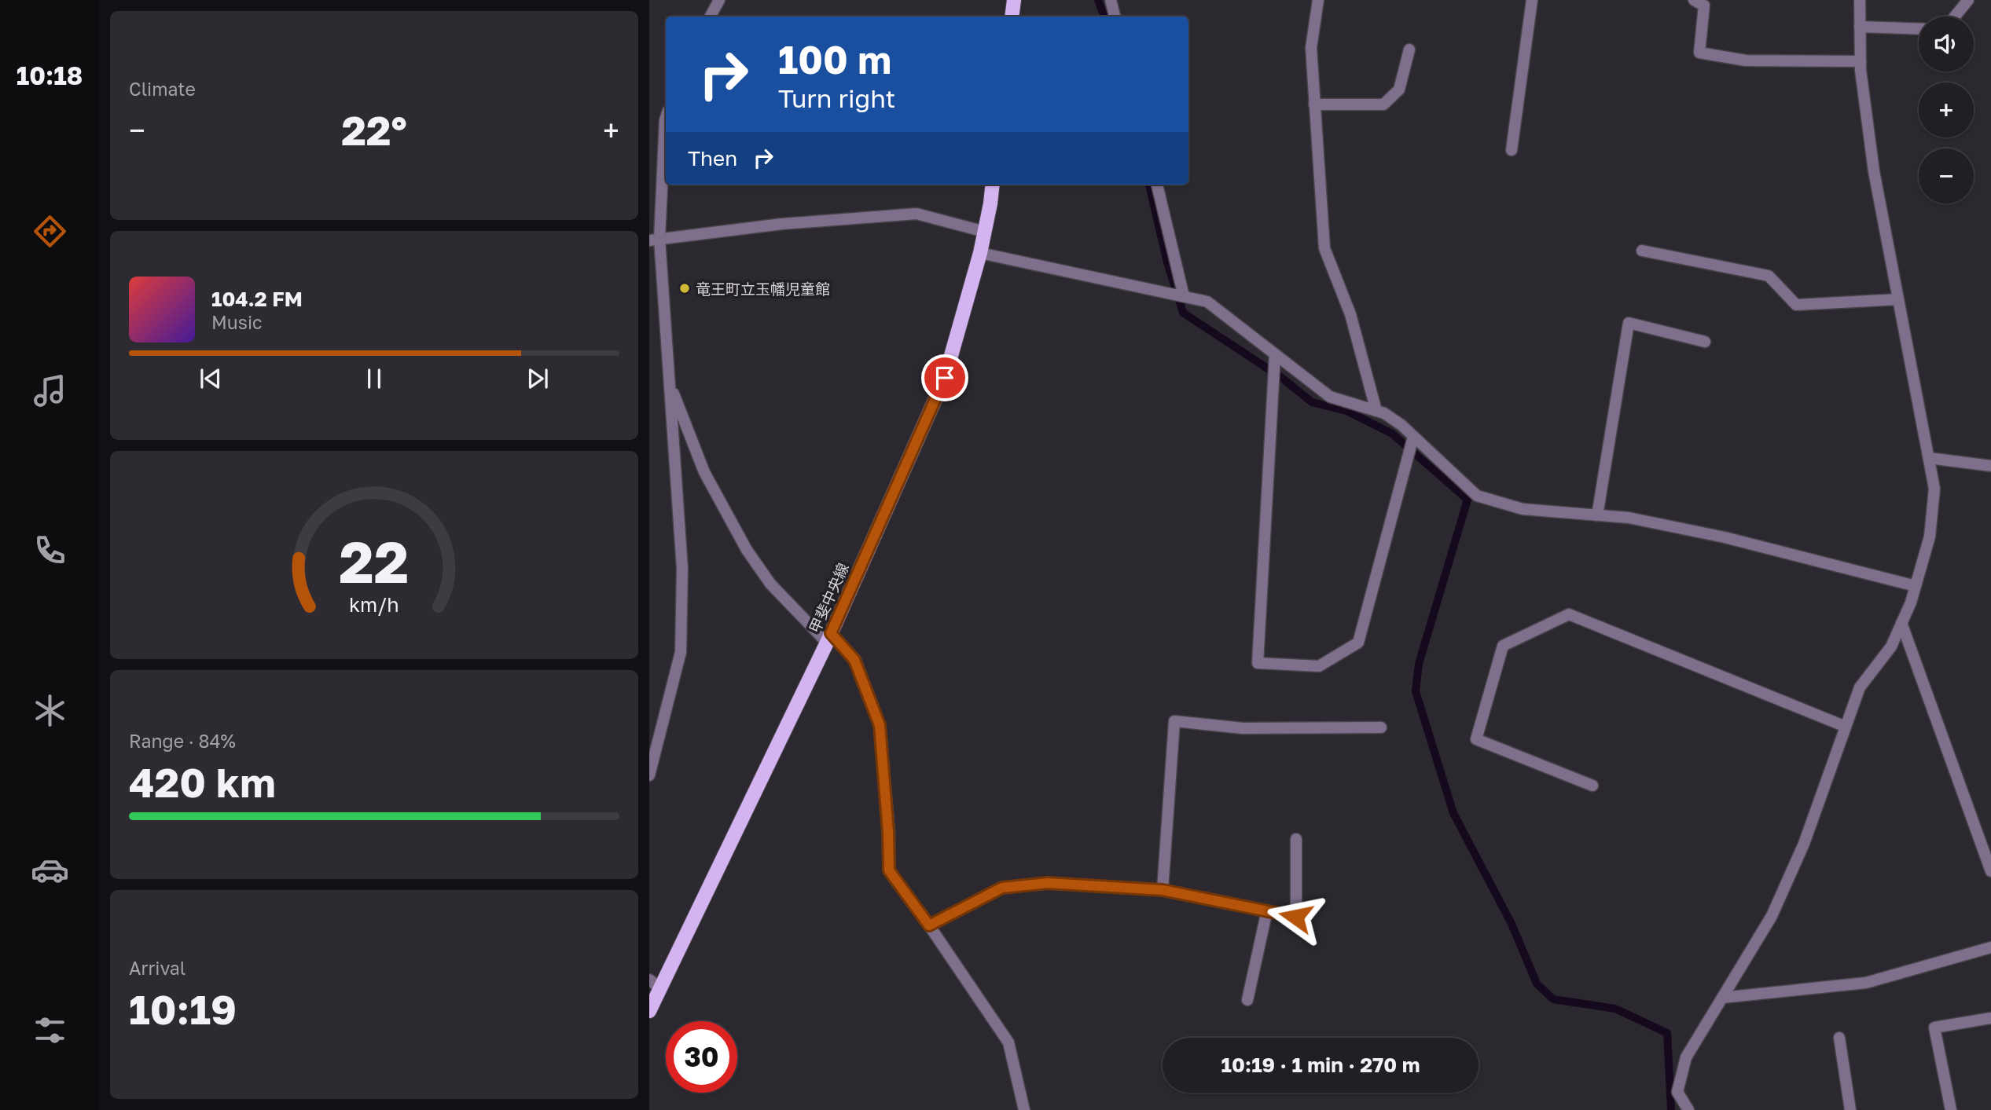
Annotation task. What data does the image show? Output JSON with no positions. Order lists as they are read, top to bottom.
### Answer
{
  "streets": {
    "main road": ["甲斐中央線"]
  },
  "places": ["竜王町立玉幡児童館"],
  "page": {
    "tabs": "10:18",
    "tile": [
      "Climate",
      ["Range · 84%", "420 km"],
      ["Arrival", "10:19"]
    ],
    "map_buttons": ["+", "−"],
    "turn": ["100 m", "Turn right"],
    "heat": ["−", "22°", "+"],
    "then": "Then",
    "song": ["104.2 FM", "Music"],
    "limit": "30",
    "trip": "10:19 · 1 min · 270 m",
    "gauge": ["22", "km/h"]
  }
}
